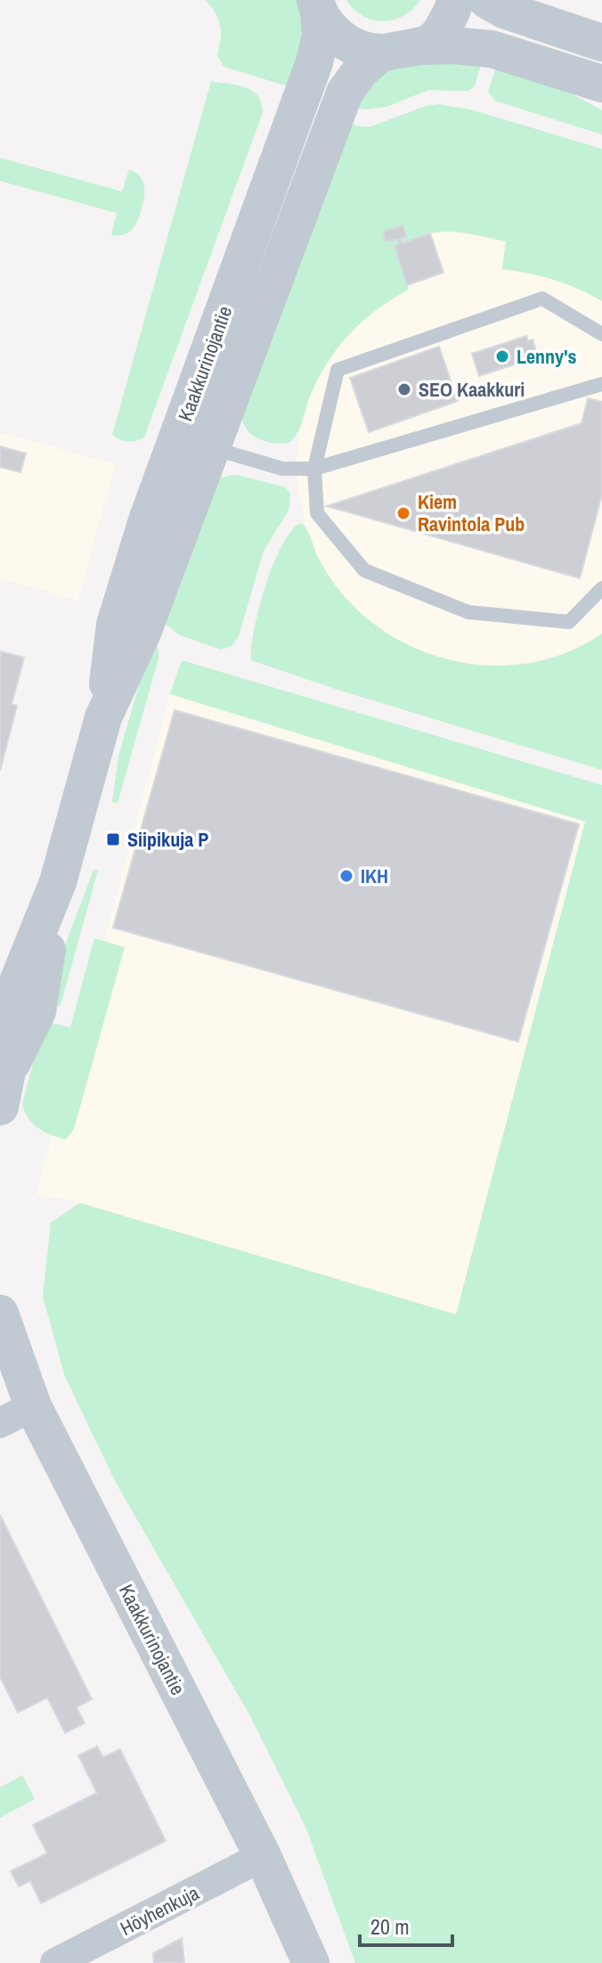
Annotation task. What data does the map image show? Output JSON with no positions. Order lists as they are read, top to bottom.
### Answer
{
  "streets": {
    "street": ["Kaakkurinojantie", "Höyhenkuja"]
  },
  "crossings": [
    ["Kaakkurinojantie", "Höyhenkuja"]
  ],
  "places": {
    "other": [
      "Lenny's",
      "SEO Kaakkuri",
      "Kiem Ravintola Pub",
      "IKH"
    ],
    "transit": ["Siipikuja P"]
  },
  "scale_bar": "20 m"
}
